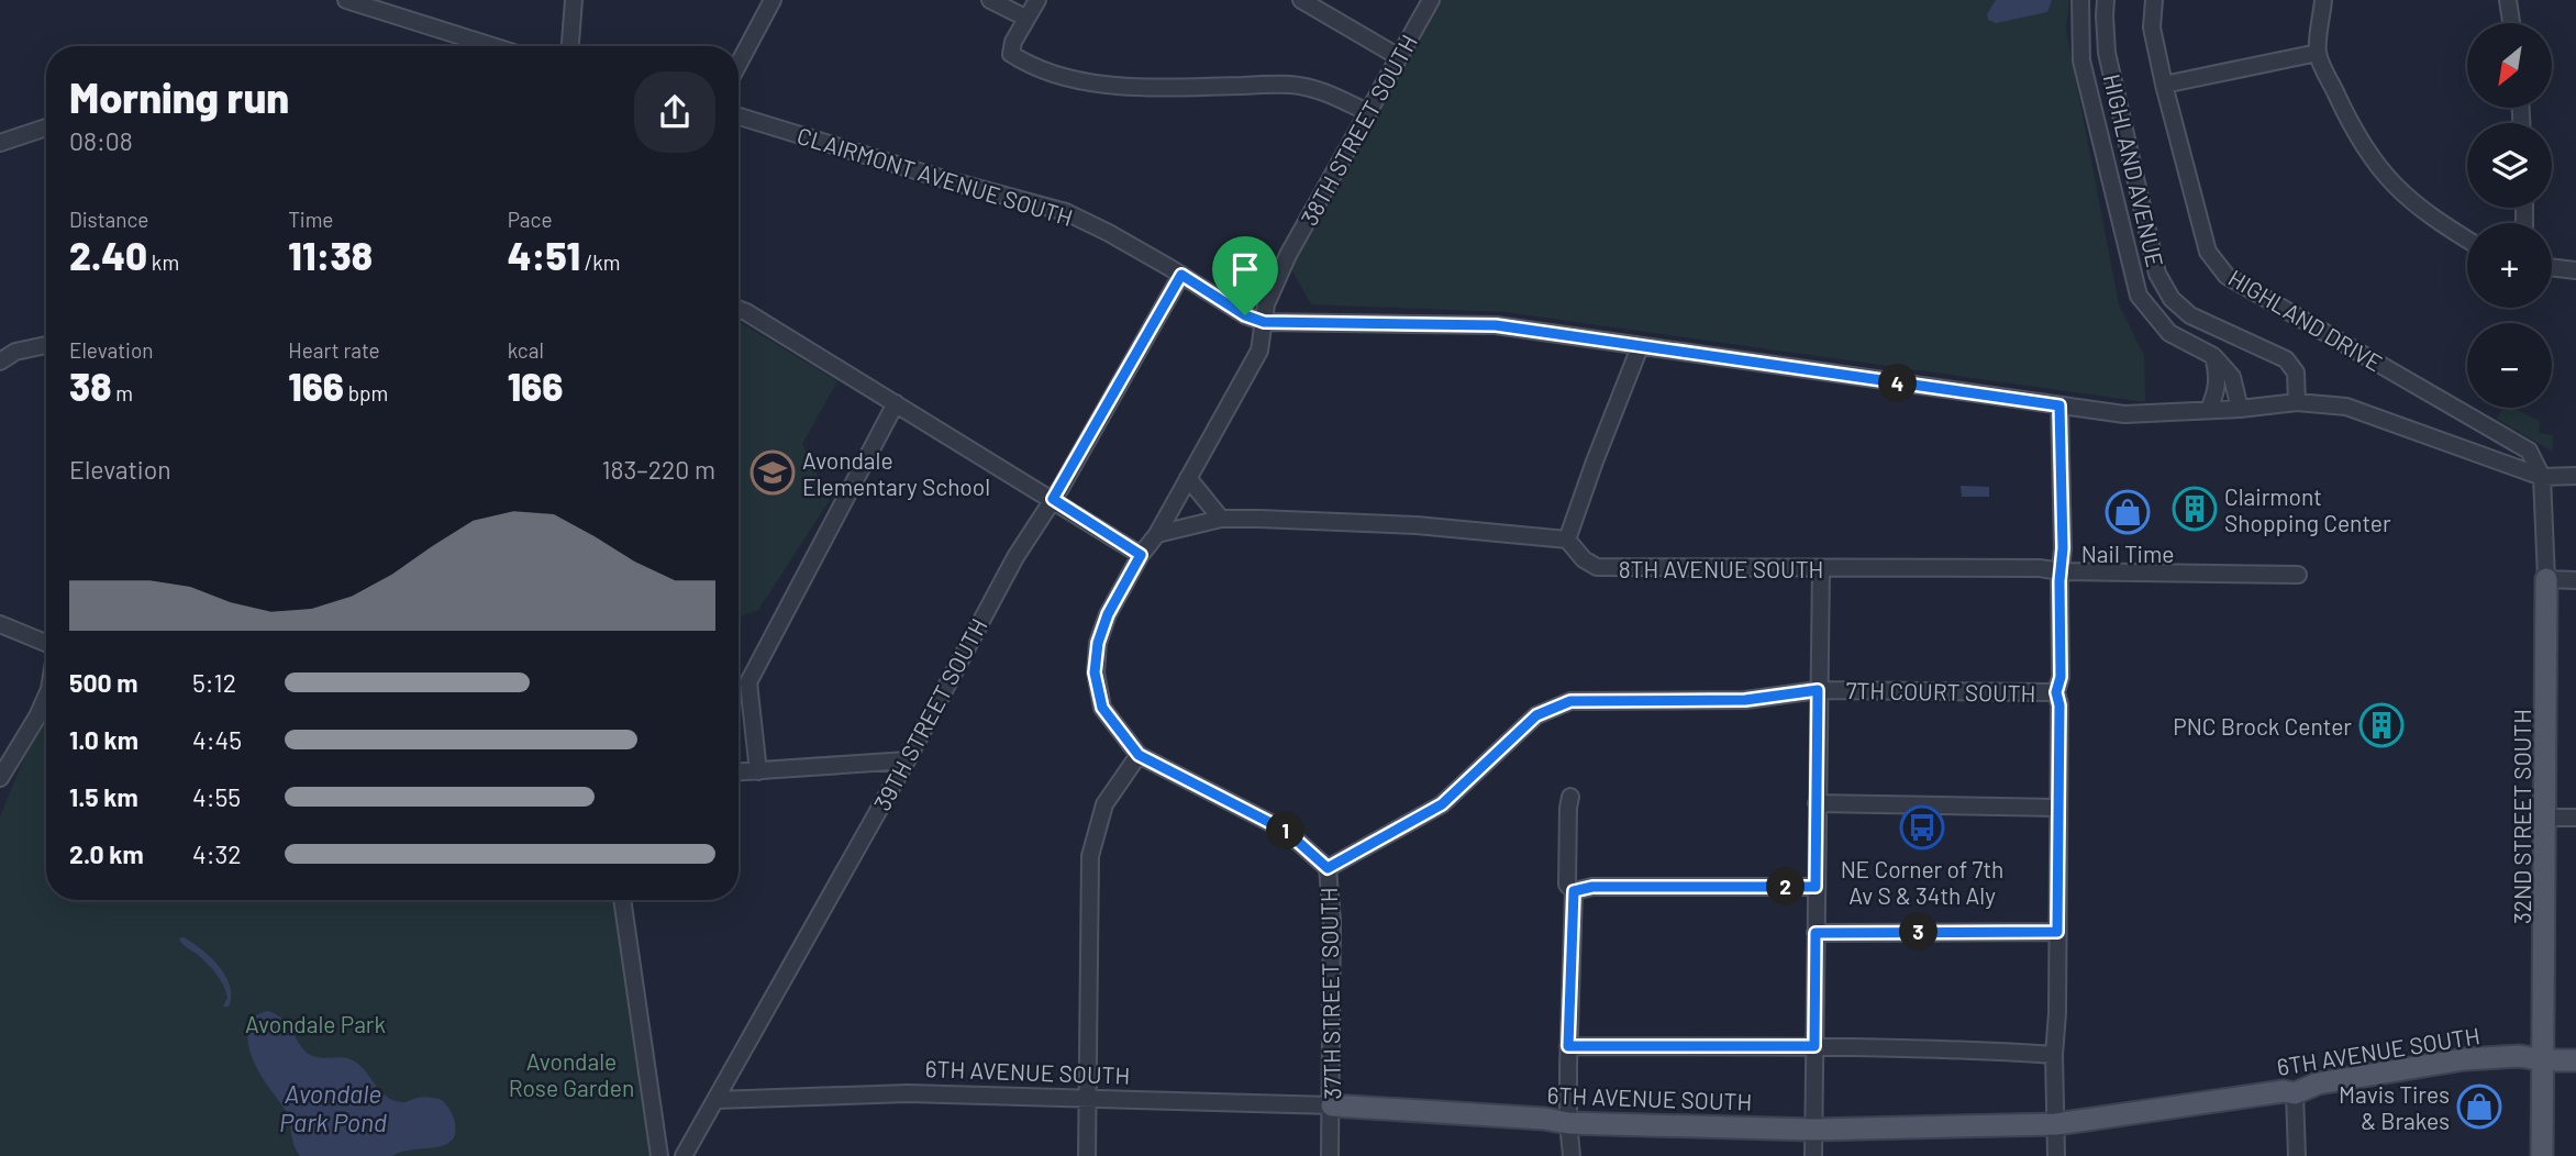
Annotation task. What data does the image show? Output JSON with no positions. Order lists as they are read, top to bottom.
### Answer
{
  "streets": {
    "main road": ["32ND STREET SOUTH", "6TH AVENUE SOUTH"],
    "street": [
      "38TH STREET SOUTH",
      "HIGHLAND AVENUE",
      "CLAIRMONT AVENUE SOUTH",
      "HIGHLAND DRIVE",
      "8TH AVENUE SOUTH",
      "7TH COURT SOUTH",
      "39TH STREET SOUTH",
      "37TH STREET SOUTH"
    ]
  },
  "crossings": [
    ["38TH STREET SOUTH", "CLAIRMONT AVENUE SOUTH"],
    ["38TH STREET SOUTH", "37TH STREET SOUTH"],
    ["HIGHLAND AVENUE", "CLAIRMONT AVENUE SOUTH"],
    ["CLAIRMONT AVENUE SOUTH", "HIGHLAND DRIVE"],
    ["CLAIRMONT AVENUE SOUTH", "39TH STREET SOUTH"],
    ["CLAIRMONT AVENUE SOUTH", "32ND STREET SOUTH"],
    ["HIGHLAND DRIVE", "32ND STREET SOUTH"],
    ["7TH COURT SOUTH", "37TH STREET SOUTH"],
    ["39TH STREET SOUTH", "6TH AVENUE SOUTH"],
    ["32ND STREET SOUTH", "6TH AVENUE SOUTH"],
    ["37TH STREET SOUTH", "6TH AVENUE SOUTH"]
  ],
  "water": ["Avondale Park Pond"],
  "parks": ["Avondale Park", "Avondale Rose Garden"],
  "places": {
    "school or university": ["Avondale Elementary School"],
    "building": ["Clairmont Shopping Center", "PNC Brock Center"],
    "shop": ["Nail Time", "Mavis Tires & Brakes"],
    "bus stop": ["NE Corner of 7th Av S & 34th Aly"]
  },
  "north": "bottom left",
  "page": {
    "map_buttons": ["+", "−"],
    "heading": ["Morning run", "08:08"],
    "stats": [
      ["Distance", "2.40 km"],
      ["Time", "11:38"],
      ["Pace", "4:51 /km"],
      ["Elevation", "38 m"],
      ["Heart rate", "166 bpm"],
      ["kcal", "166"]
    ],
    "pins": [
      "4",
      "1",
      "2",
      "3"
    ],
    "chart": ["Elevation", "183–220 m"],
    "list": [
      {
        "name": "500 m",
        "note": "5:12"
      },
      {
        "name": "1.0 km",
        "note": "4:45"
      },
      {
        "name": "1.5 km",
        "note": "4:55"
      },
      {
        "name": "2.0 km",
        "note": "4:32"
      }
    ]
  }
}
